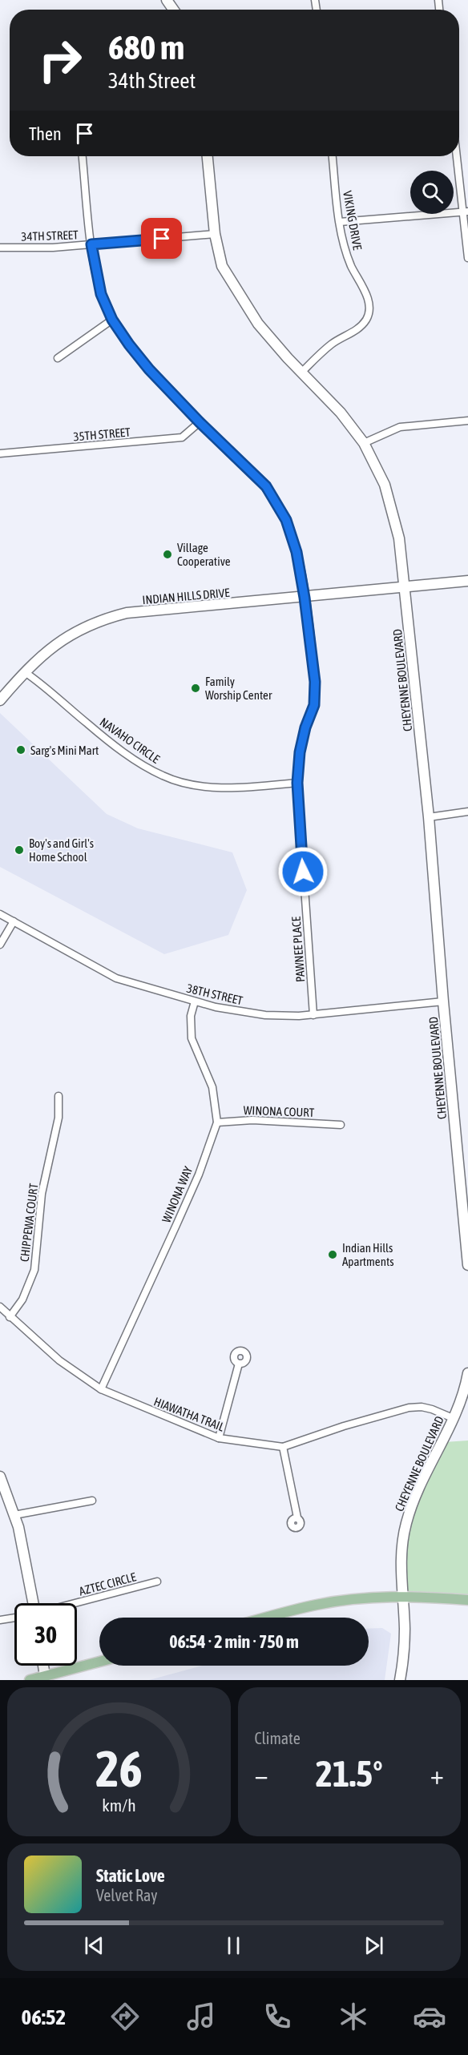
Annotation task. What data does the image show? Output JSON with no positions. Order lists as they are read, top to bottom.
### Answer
{
  "streets": {
    "street": [
      "VIKING DRIVE",
      "34TH STREET",
      "35TH STREET",
      "INDIAN HILLS DRIVE",
      "CHEYENNE BOULEVARD",
      "NAVAHO CIRCLE",
      "PAWNEE PLACE",
      "38TH STREET",
      "WINONA COURT",
      "WINONA WAY",
      "CHIPPEWA COURT",
      "HIAWATHA TRAIL",
      "AZTEC CIRCLE"
    ]
  },
  "crossings": [
    ["VIKING DRIVE", "CHEYENNE BOULEVARD"],
    ["34TH STREET", "CHEYENNE BOULEVARD"],
    ["34TH STREET", "PAWNEE PLACE"],
    ["35TH STREET", "PAWNEE PLACE"],
    ["INDIAN HILLS DRIVE", "CHEYENNE BOULEVARD"],
    ["INDIAN HILLS DRIVE", "NAVAHO CIRCLE"],
    ["INDIAN HILLS DRIVE", "PAWNEE PLACE"],
    ["CHEYENNE BOULEVARD", "38TH STREET"],
    ["CHEYENNE BOULEVARD", "HIAWATHA TRAIL"],
    ["NAVAHO CIRCLE", "PAWNEE PLACE"],
    ["PAWNEE PLACE", "38TH STREET"],
    ["38TH STREET", "WINONA WAY"],
    ["WINONA COURT", "WINONA WAY"],
    ["WINONA WAY", "HIAWATHA TRAIL"],
    ["CHIPPEWA COURT", "HIAWATHA TRAIL"]
  ],
  "places": [
    "Village Cooperative",
    "Family Worship Center",
    "Sarg's Mini Mart",
    "Boy's and Girl's Home School",
    "Indian Hills Apartments"
  ],
  "page": {
    "turn": ["680 m", "34th Street"],
    "then": "Then",
    "limit": "30",
    "trip": "06:54 · 2 min · 750 m",
    "tile": "Climate",
    "heat": ["−", "21.5°", "+"],
    "song": ["Static Love", "Velvet Ray"],
    "tabs": "06:52",
    "gauge": ["26", "km/h"]
  }
}
